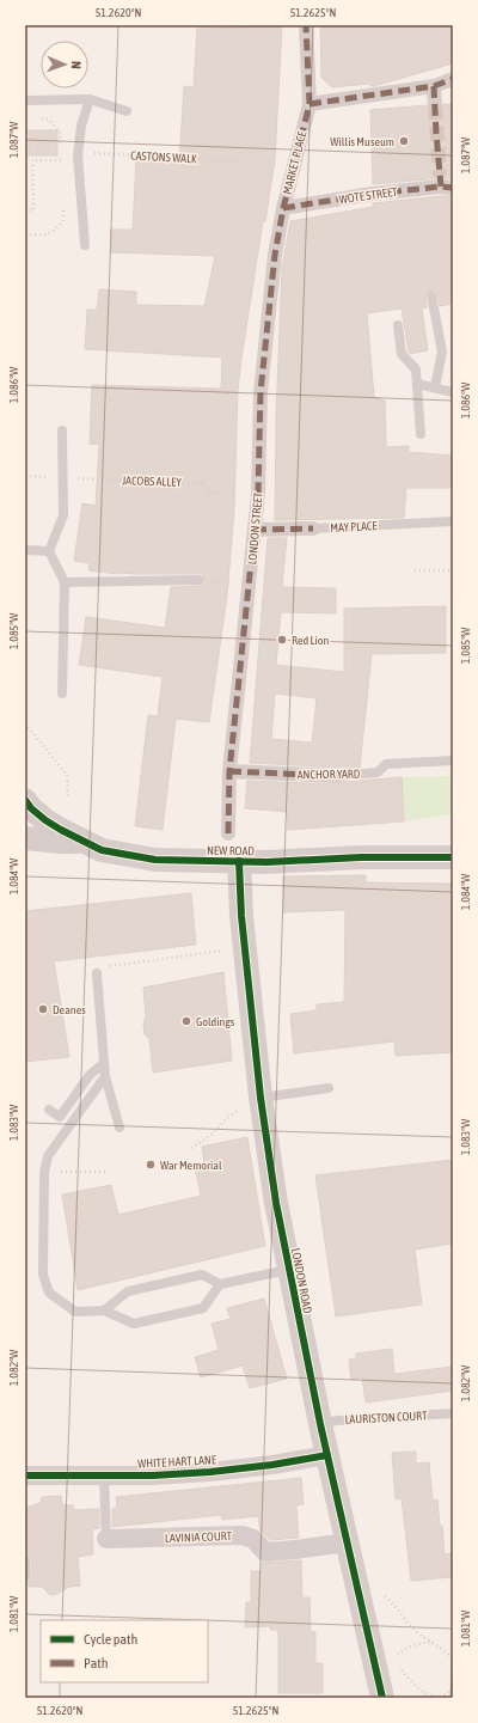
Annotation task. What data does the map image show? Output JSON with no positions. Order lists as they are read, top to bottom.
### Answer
{
  "streets": {
    "street": [
      "MARKET PLACE",
      "WOTE STREET",
      "MAY PLACE",
      "LONDON STREET",
      "ANCHOR YARD",
      "NEW ROAD",
      "LONDON ROAD",
      "WHITE HART LANE",
      "LAVINIA COURT"
    ],
    "lane": ["LAURISTON COURT"],
    "path": ["CASTONS WALK", "JACOBS ALLEY"]
  },
  "crossings": [
    ["MARKET PLACE", "WOTE STREET"],
    ["MARKET PLACE", "LONDON STREET"],
    ["MAY PLACE", "LONDON STREET"],
    ["LONDON STREET", "ANCHOR YARD"],
    ["NEW ROAD", "LONDON ROAD"],
    ["LONDON ROAD", "LAURISTON COURT"],
    ["LONDON ROAD", "WHITE HART LANE"],
    ["LONDON ROAD", "LAVINIA COURT"],
    ["WHITE HART LANE", "LAVINIA COURT"]
  ],
  "places": [
    "Willis Museum",
    "Red Lion",
    "Deanes",
    "Goldings",
    "War Memorial"
  ],
  "legend": ["Cycle path", "Path"],
  "north": "right",
  "coordinates": [
    "51.2620°N",
    "51.2625°N",
    "1.087°W",
    "1.086°W",
    "1.085°W",
    "1.084°W",
    "1.083°W",
    "1.082°W",
    "1.081°W"
  ]
}
